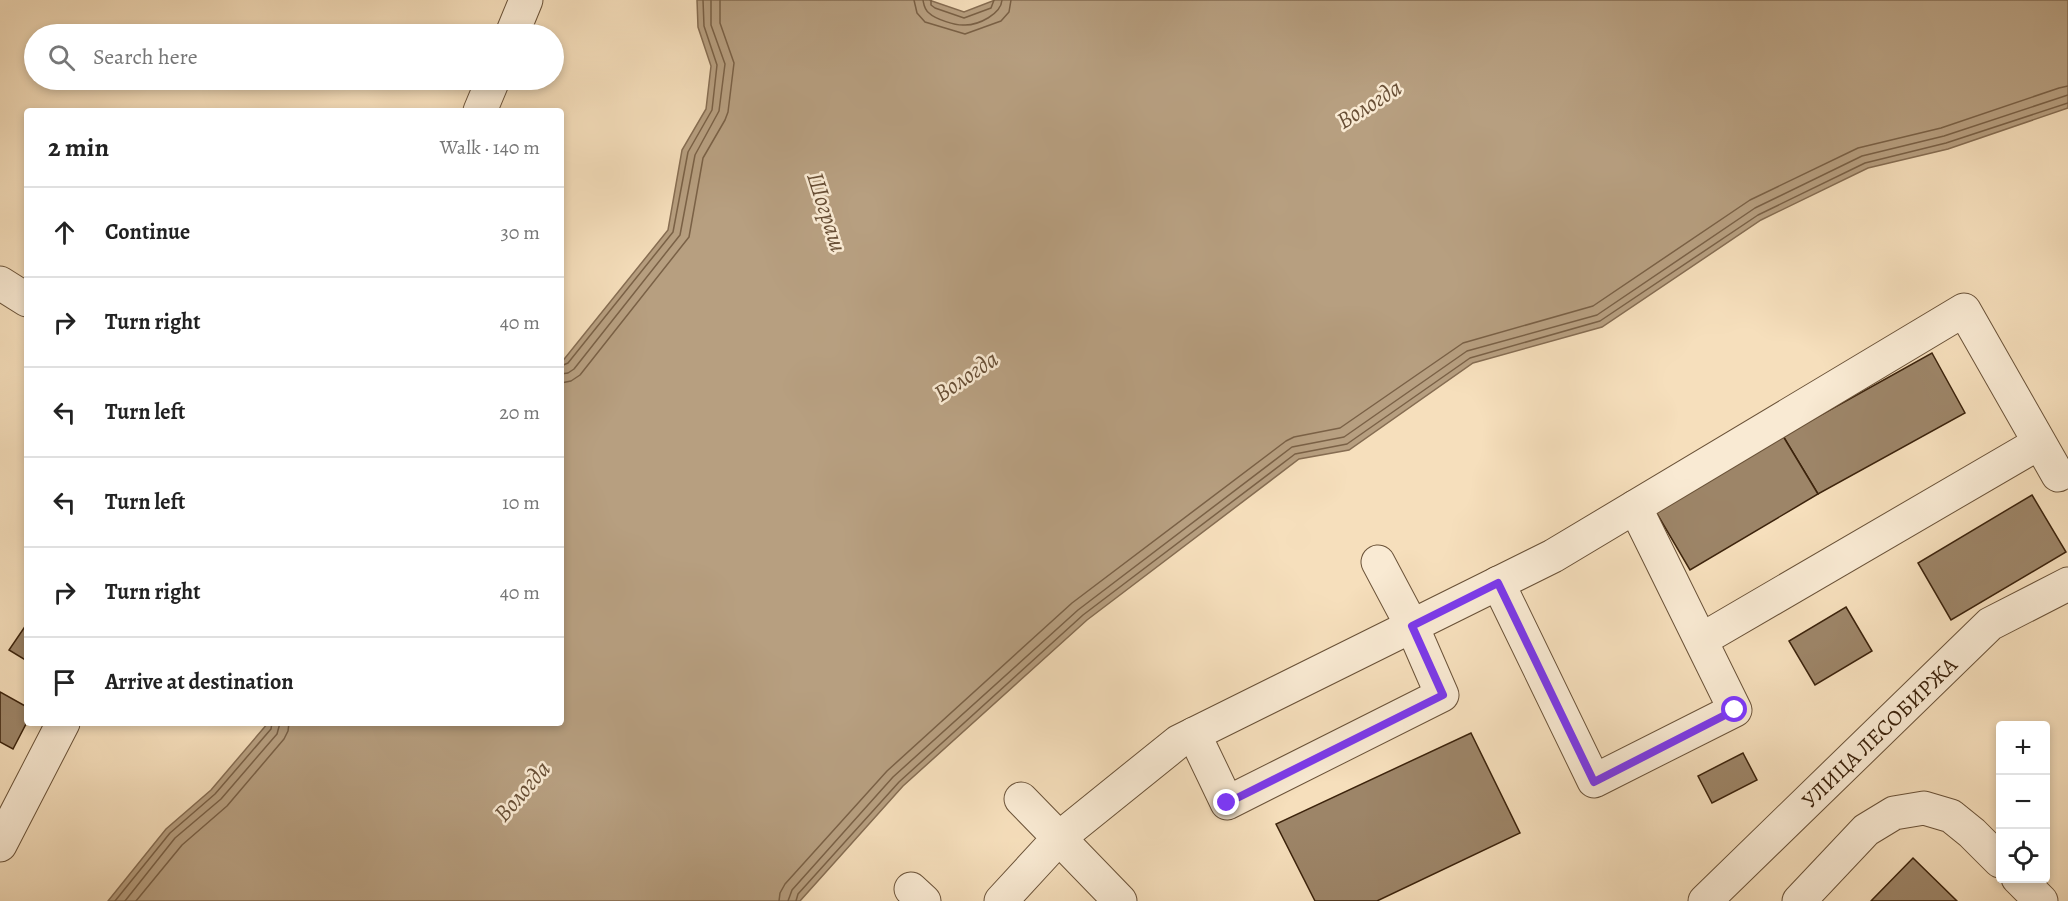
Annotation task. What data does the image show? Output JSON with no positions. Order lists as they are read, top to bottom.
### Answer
{
  "streets": {
    "street": ["УЛИЦА ЛЕСОБИРЖА"]
  },
  "water": ["Вологда", "Шограш"],
  "page": {
    "search": "Search here",
    "heading": ["2 min", "Walk · 140 m"],
    "list": [
      ["Continue", "30 m"],
      ["Turn right", "40 m"],
      ["Turn left", "20 m"],
      ["Turn left", "10 m"],
      ["Turn right", "40 m"],
      "Arrive at destination"
    ],
    "map_buttons": ["+", "−"]
  }
}
